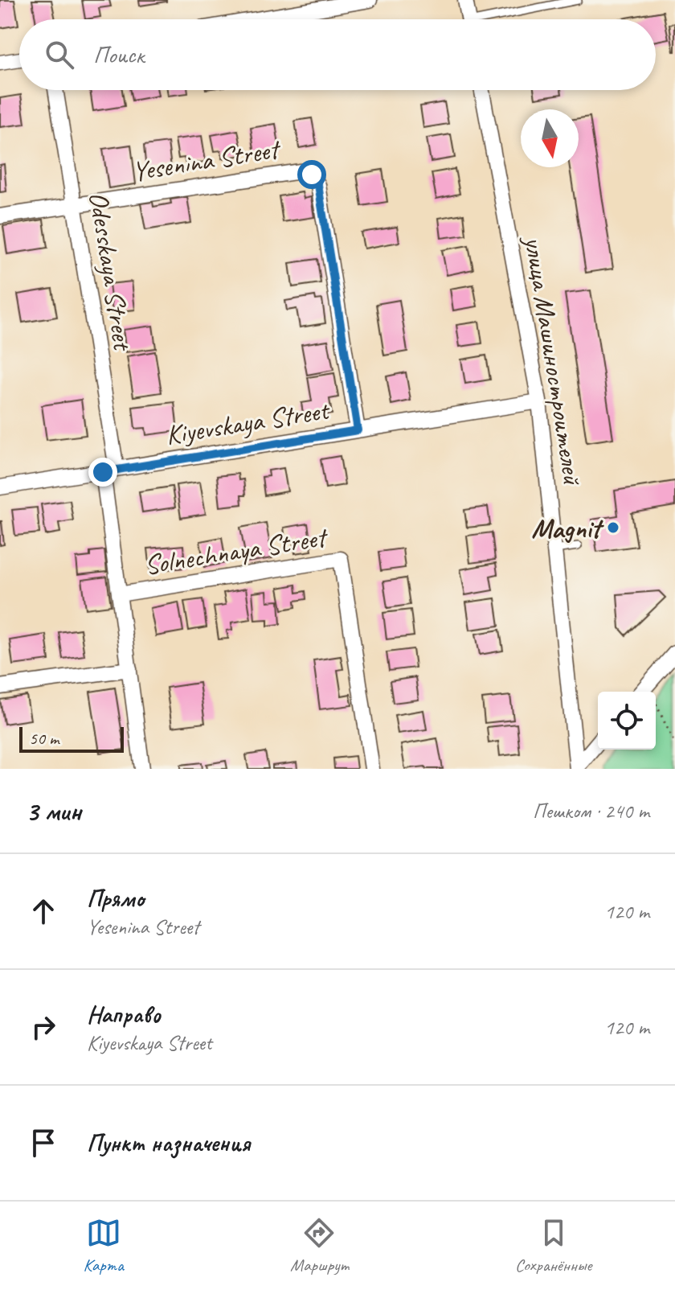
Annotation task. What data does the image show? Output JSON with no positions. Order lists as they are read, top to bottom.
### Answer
{
  "streets": {
    "street": [
      "Yesenina Street",
      "Odesskaya Street",
      "улица Машиностроителей",
      "Kiyevskaya Street",
      "Solnechnaya Street"
    ]
  },
  "crossings": [
    ["Yesenina Street", "Odesskaya Street"],
    ["Yesenina Street", "Kiyevskaya Street"],
    ["Odesskaya Street", "Kiyevskaya Street"],
    ["Odesskaya Street", "Solnechnaya Street"],
    ["улица Машиностроителей", "Kiyevskaya Street"]
  ],
  "places": ["Magnit"],
  "scale_bar": "50 m",
  "north": "bottom",
  "page": {
    "search": "Поиск",
    "scale": "50 m",
    "heading": ["3 мин", "Пешком · 240 m"],
    "list": [
      ["Прямо", "Yesenina Street", "120 m"],
      ["Направо", "Kiyevskaya Street", "120 m"],
      "Пункт назначения"
    ],
    "nav": ["Карта", "Маршрут", "Сохранённые"]
  }
}
